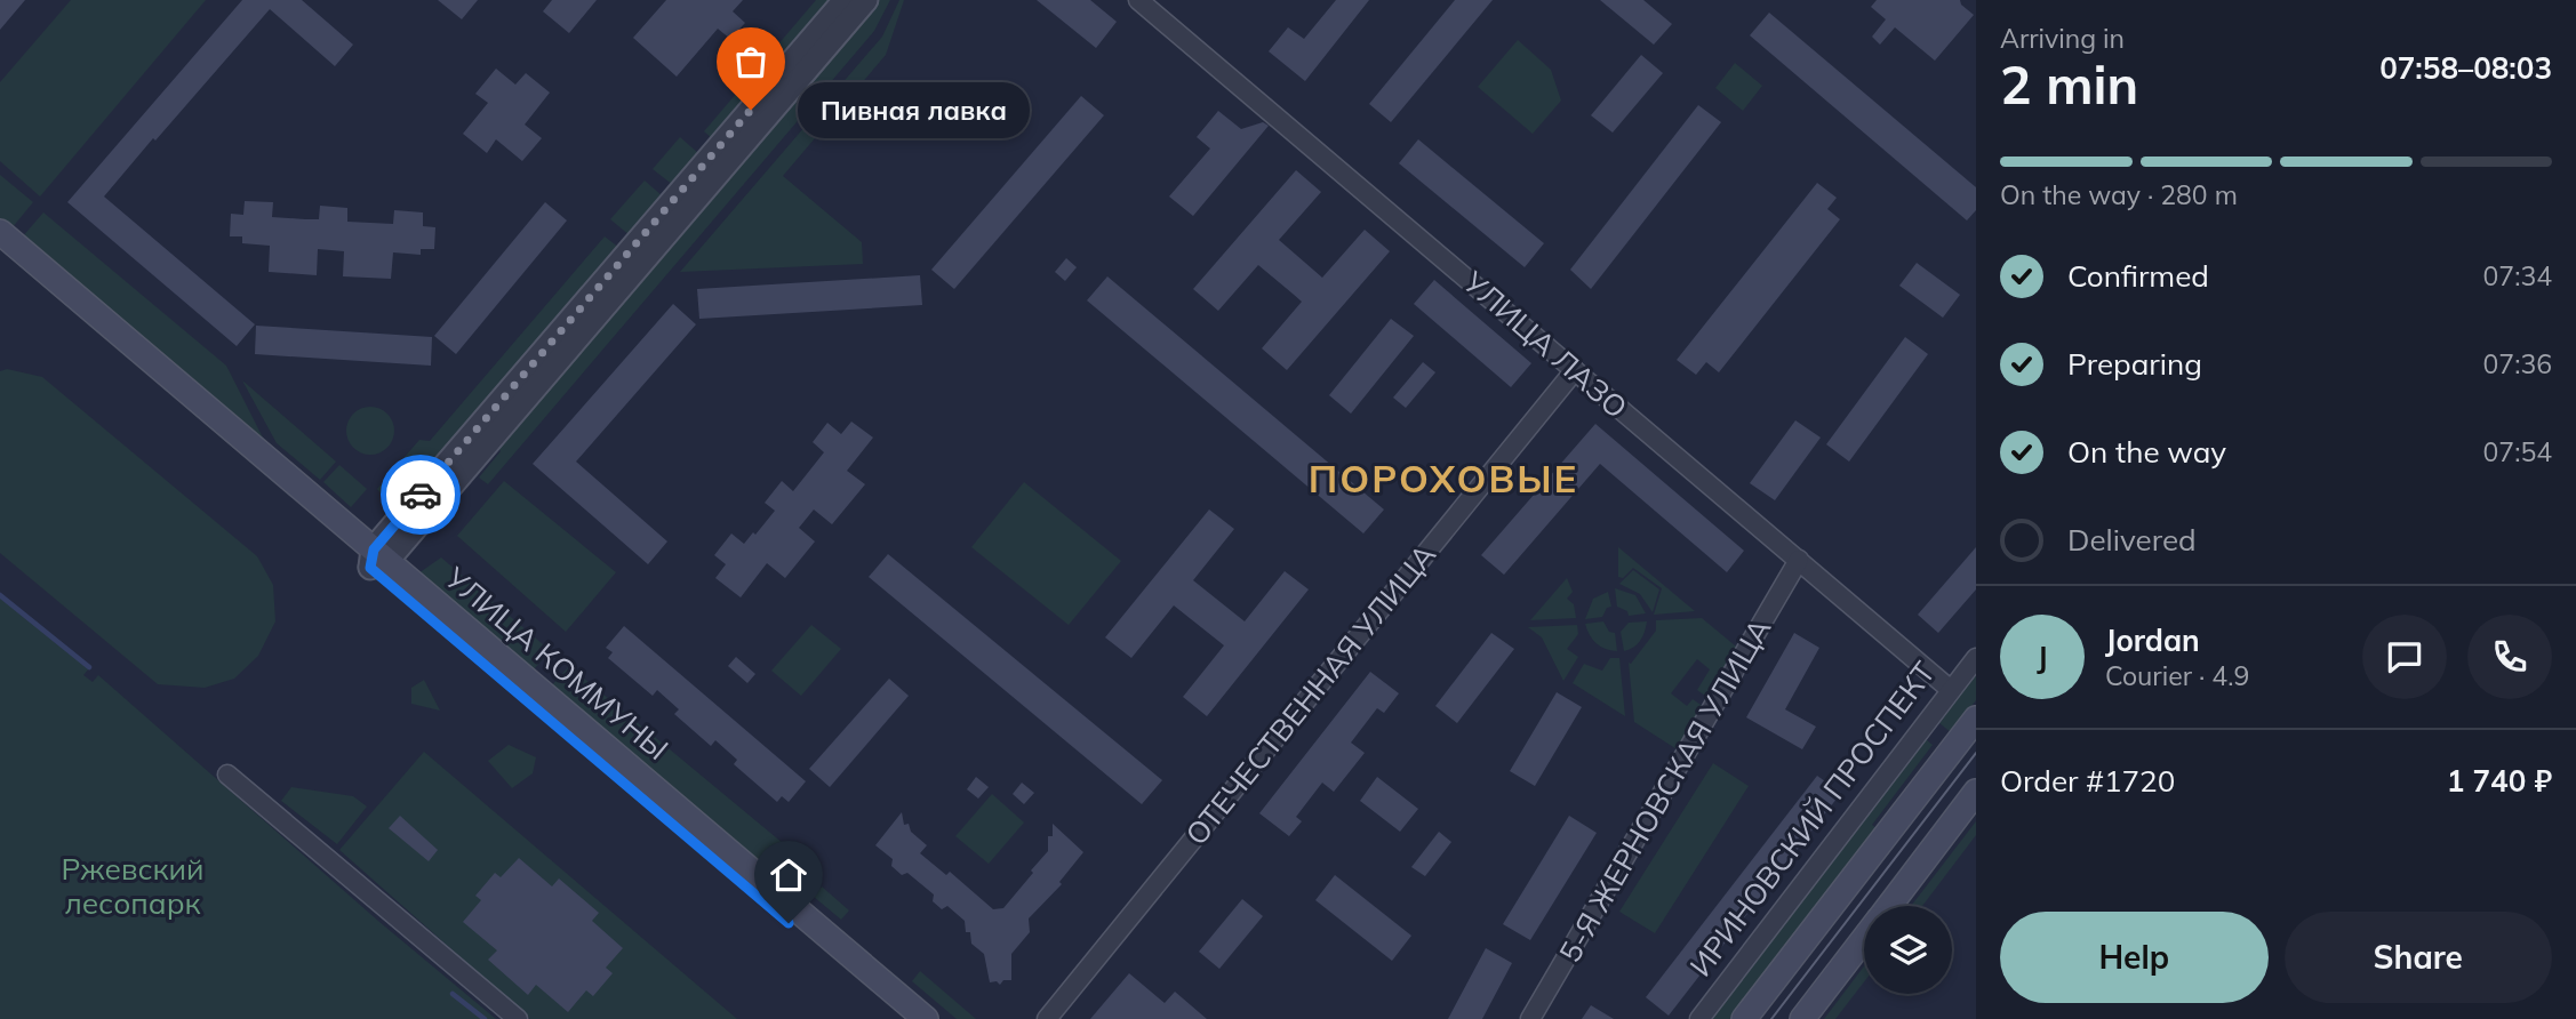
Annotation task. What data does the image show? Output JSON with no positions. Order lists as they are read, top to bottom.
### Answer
{
  "streets": {
    "main road": ["УЛИЦА КОММУНЫ"],
    "street": [
      "УЛИЦА ЛАЗО",
      "ОТЕЧЕСТВЕННАЯ УЛИЦА",
      "5-Я ЖЕРНОВСКАЯ УЛИЦА",
      "ИРИНОВСКИЙ ПРОСПЕКТ"
    ]
  },
  "crossings": [
    ["УЛИЦА ЛАЗО", "ОТЕЧЕСТВЕННАЯ УЛИЦА"],
    ["УЛИЦА ЛАЗО", "5-Я ЖЕРНОВСКАЯ УЛИЦА"],
    ["УЛИЦА ЛАЗО", "ИРИНОВСКИЙ ПРОСПЕКТ"]
  ],
  "districts": ["ПОРОХОВЫЕ"],
  "parks": ["Ржевский лесопарк"],
  "places": ["Пивная лавка"],
  "page": {
    "heading": ["2 min", "Arriving in", "07:58–08:03"],
    "panel": [
      "Jordan",
      "Courier · 4.9",
      "Order #1720",
      "1 740 ₽"
    ],
    "bubble": "Пивная лавка",
    "bar": "On the way · 280 m",
    "list": [
      ["Confirmed", "07:34"],
      ["Preparing", "07:36"],
      ["On the way", "07:54"],
      "Delivered"
    ],
    "round": "J",
    "buttons": ["Help", "Share"]
  }
}
